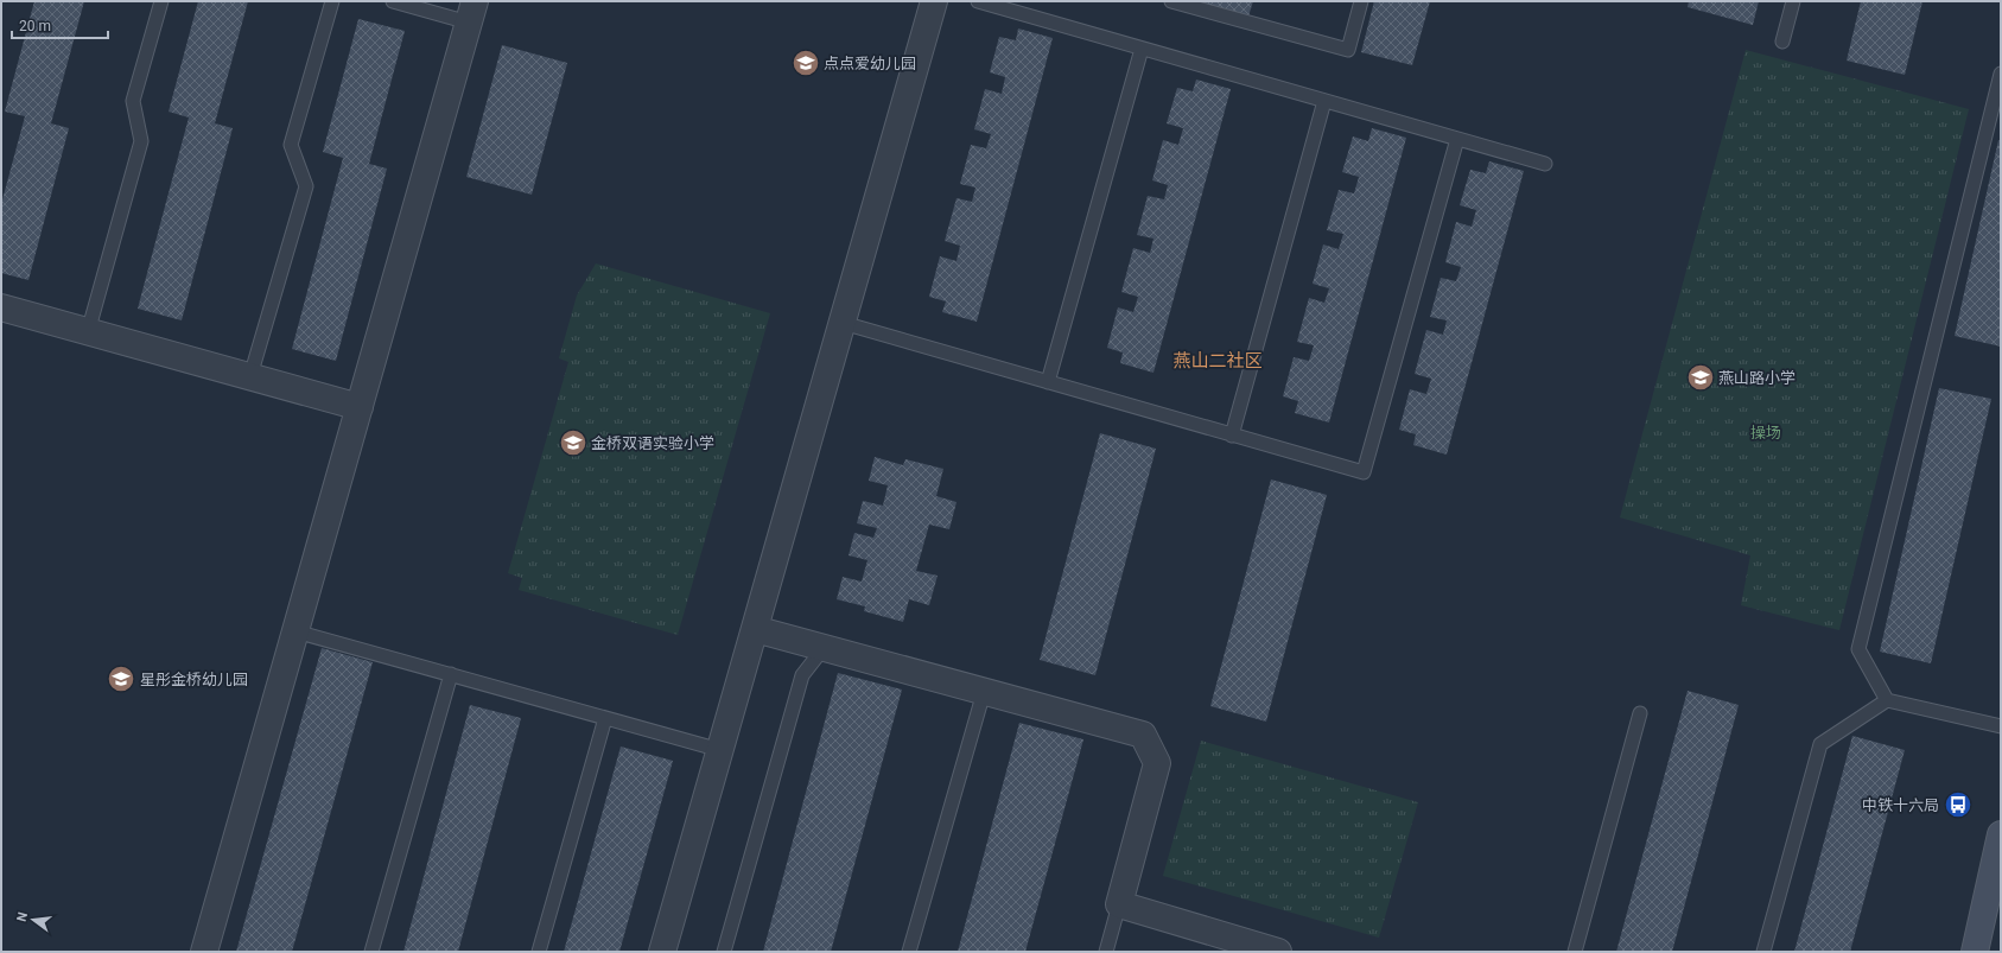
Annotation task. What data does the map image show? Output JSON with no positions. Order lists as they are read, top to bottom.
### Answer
{
  "districts": ["燕山二社区"],
  "parks": ["操场"],
  "places": {
    "school or university": [
      "点点爱幼儿园",
      "燕山路小学",
      "金桥双语实验小学",
      "星彤金桥幼儿园"
    ],
    "bus stop": ["中铁十六局"]
  },
  "scale_bar": "20 m",
  "north": "left"
}
